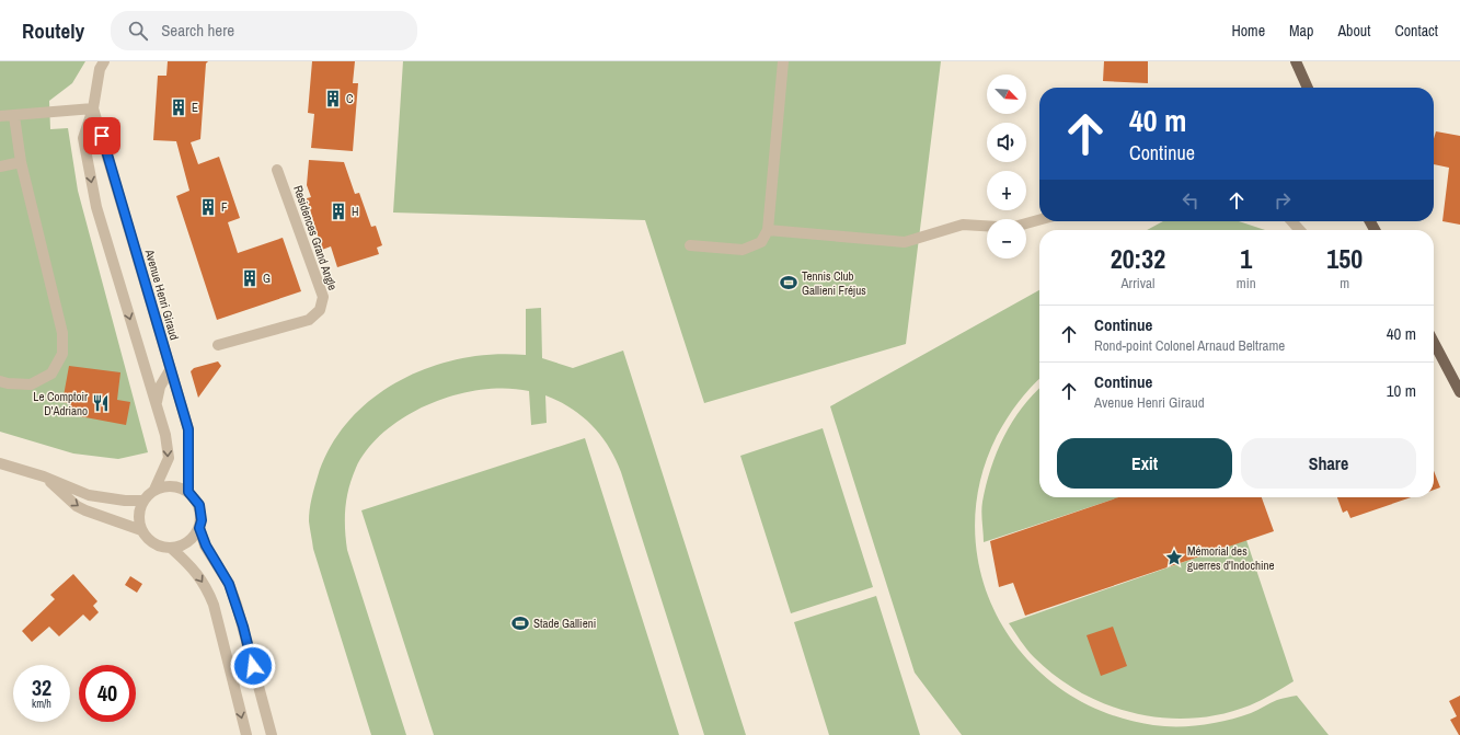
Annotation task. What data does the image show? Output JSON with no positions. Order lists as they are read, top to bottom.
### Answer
{
  "streets": {
    "street": ["Residences Grand Angle", "Avenue Henri Giraud"]
  },
  "places": {
    "building": [
      "C",
      "E",
      "F",
      "H",
      "G"
    ],
    "sports": ["Tennis Club Gallieni Fréjus", "Stade Gallieni"],
    "restaurant": ["Le Comptoir D'Adriano"],
    "place": ["Mémorial des guerres d'Indochine"]
  },
  "north": "bottom right",
  "page": {
    "header": "Routely",
    "search": "Search here",
    "nav": [
      "Home",
      "Map",
      "About",
      "Contact"
    ],
    "map_buttons": ["+", "−"],
    "turn": ["40 m", "Continue"],
    "eta": [
      "20:32",
      "Arrival",
      "1",
      "min",
      "150",
      "m"
    ],
    "list": [
      {
        "name": "Continue",
        "note": "Rond-point Colonel Arnaud Beltrame",
        "value": "40 m"
      },
      {
        "name": "Continue",
        "note": "Avenue Henri Giraud",
        "value": "10 m"
      }
    ],
    "buttons": ["Exit", "Share"],
    "speed": "32 km/h",
    "limit": "40"
  }
}
